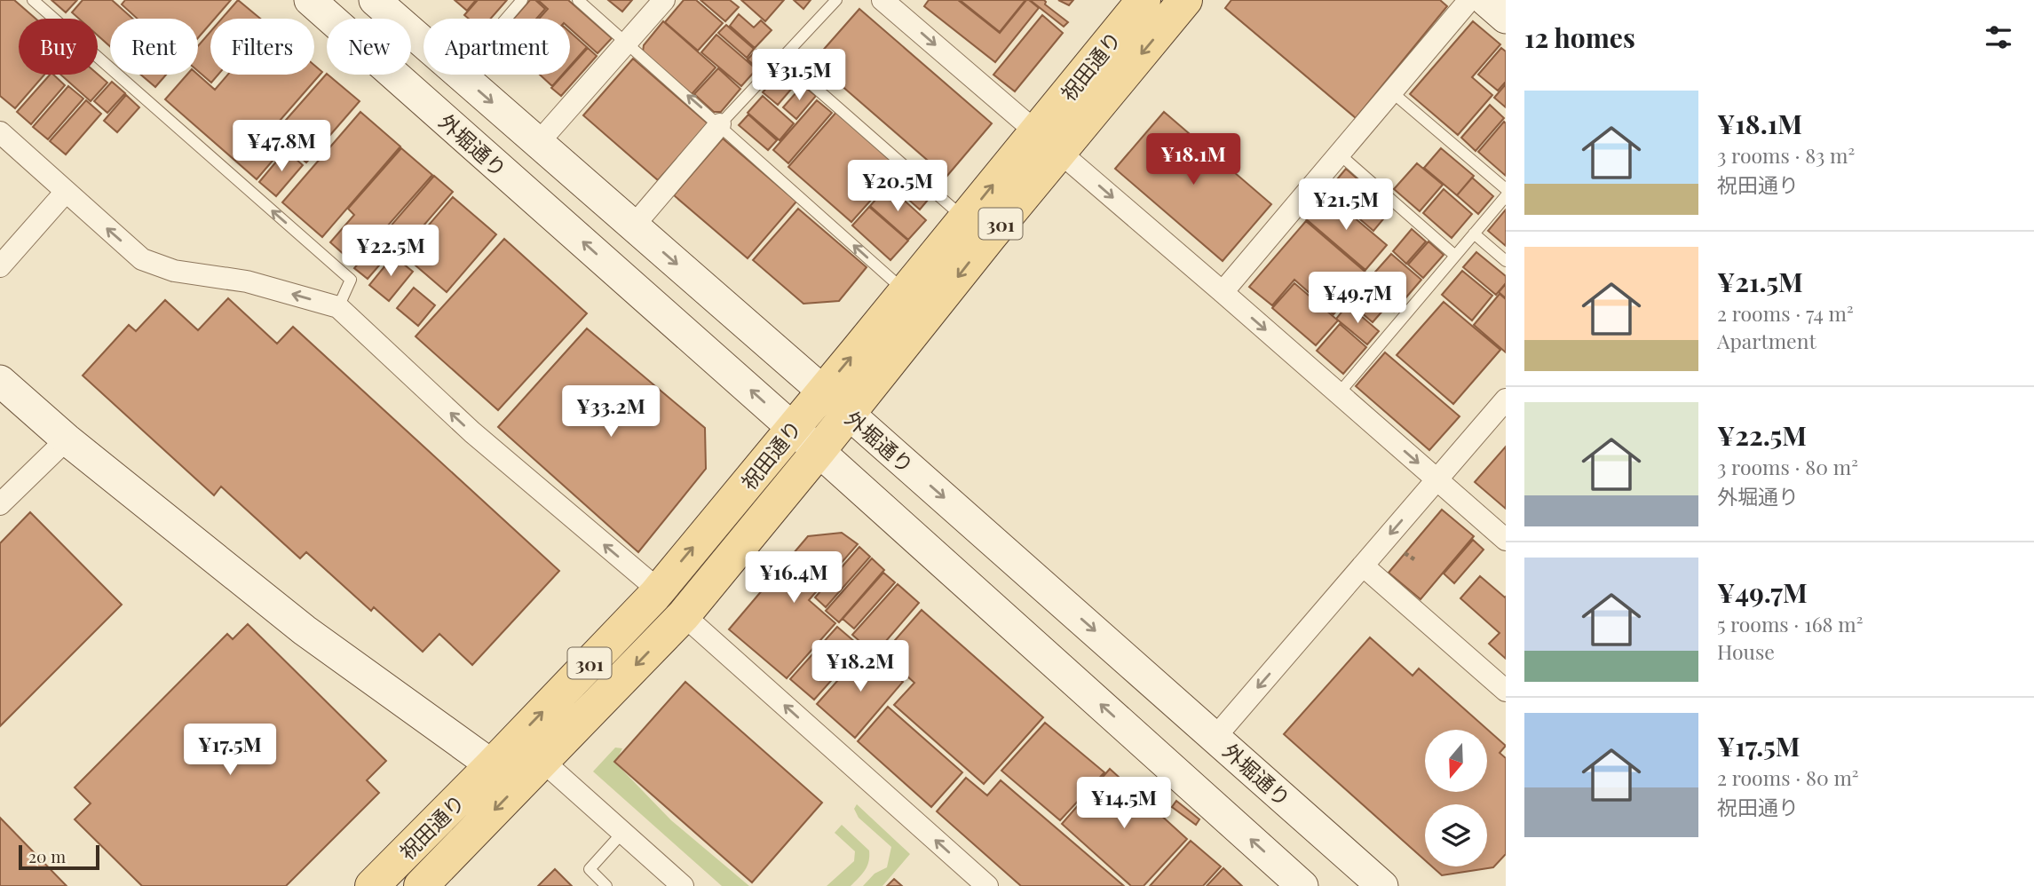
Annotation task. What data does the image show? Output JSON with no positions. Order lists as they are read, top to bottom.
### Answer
{
  "streets": {
    "main road": ["祝田通り", "外堀通り", "301"]
  },
  "crossings": [
    ["祝田通り", "外堀通り"]
  ],
  "scale_bar": "20 m",
  "north": "bottom",
  "page": {
    "heading": "12 homes",
    "chip": [
      "Buy",
      "Rent",
      "Filters",
      "New",
      "Apartment"
    ],
    "price": [
      "¥31.5M",
      "¥47.8M",
      "¥18.1M",
      "¥20.5M",
      "¥21.5M",
      "¥22.5M",
      "¥49.7M",
      "¥33.2M",
      "¥16.4M",
      "¥18.2M",
      "¥17.5M",
      "¥14.5M"
    ],
    "list": [
      {
        "name": "¥18.1M",
        "note": "3 rooms · 83 m² · 祝田通り"
      },
      {
        "name": "¥21.5M",
        "note": "2 rooms · 74 m² · Apartment"
      },
      {
        "name": "¥22.5M",
        "note": "3 rooms · 80 m² · 外堀通り"
      },
      {
        "name": "¥49.7M",
        "note": "5 rooms · 168 m² · House"
      },
      {
        "name": "¥17.5M",
        "note": "2 rooms · 80 m² · 祝田通り"
      }
    ],
    "scale": "20 m"
  }
}
